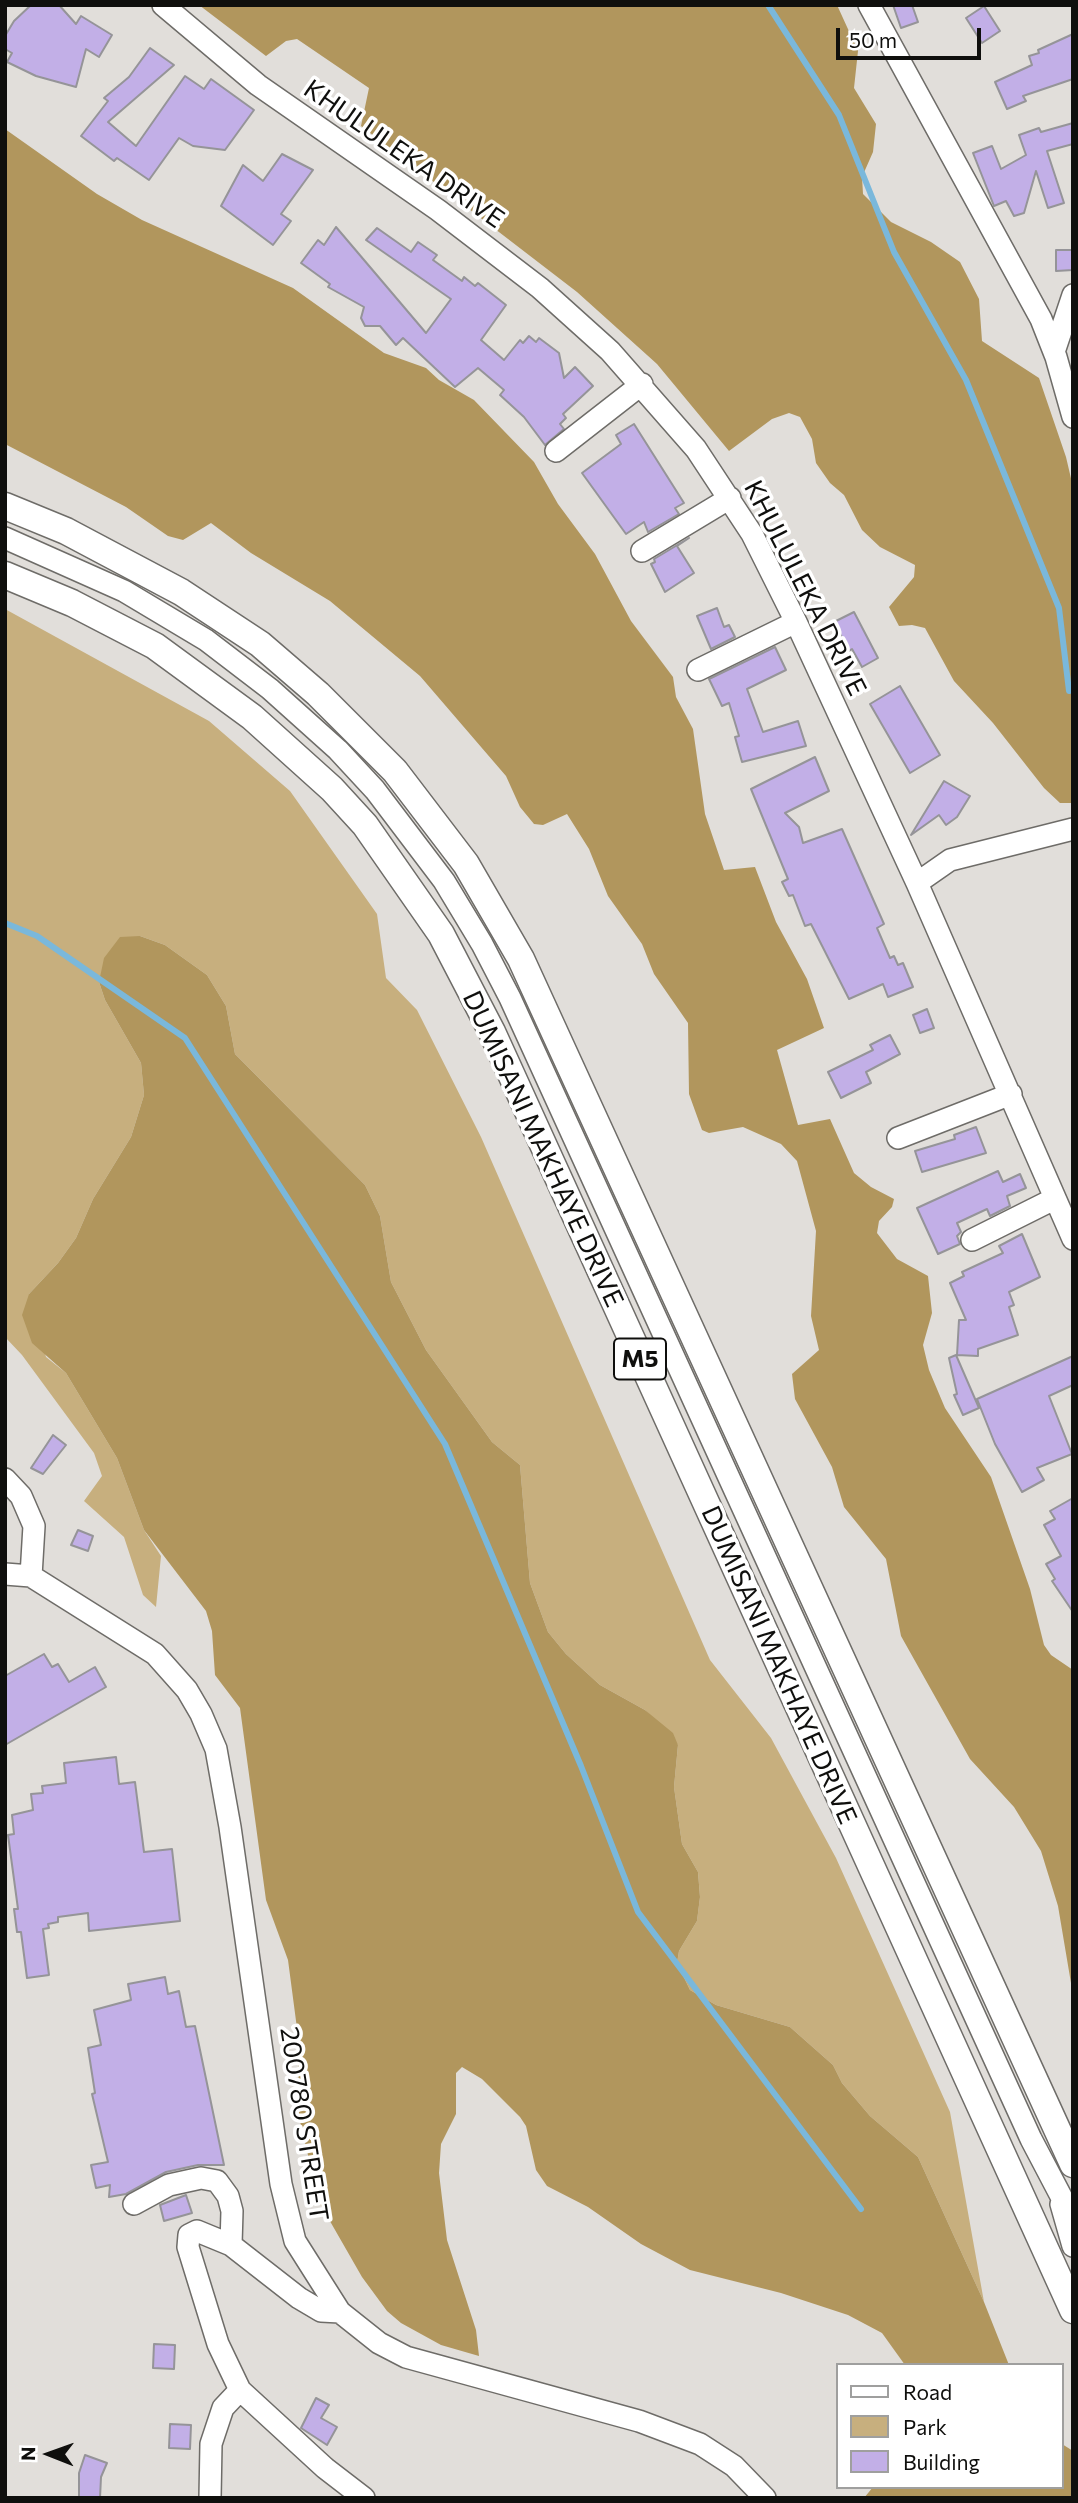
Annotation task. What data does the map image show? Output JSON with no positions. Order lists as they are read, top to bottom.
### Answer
{
  "streets": {
    "main road": ["DUMISANI MAKHAYE DRIVE", "M5"],
    "street": ["KHULULEKA DRIVE", "200780 STREET"]
  },
  "legend": ["Road", "Park", "Building"],
  "scale_bar": "50 m",
  "north": "left"
}
